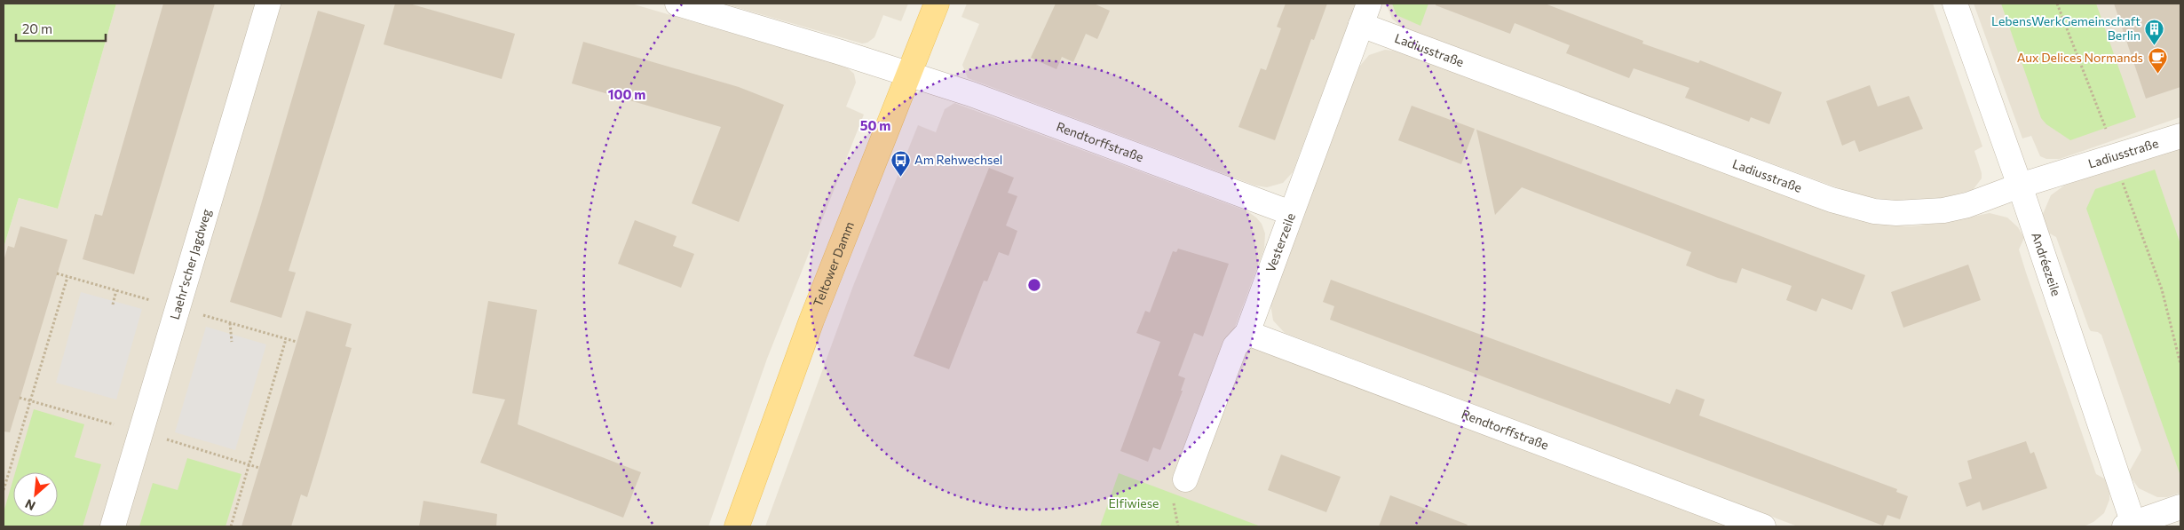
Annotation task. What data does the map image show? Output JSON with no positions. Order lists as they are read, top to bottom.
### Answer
{
  "streets": {
    "main road": ["Teltower Damm"],
    "street": [
      "Ladiusstraße",
      "Rendtorffstraße",
      "Vesterzeile",
      "Andréezeile",
      "Laehr'scher Jagdweg"
    ]
  },
  "crossings": [
    ["Ladiusstraße", "Vesterzeile"],
    ["Ladiusstraße", "Andréezeile"],
    ["Rendtorffstraße", "Vesterzeile"],
    ["Rendtorffstraße", "Teltower Damm"]
  ],
  "parks": ["Elfiwiese"],
  "places": {
    "building": ["LebensWerkGemeinschaft Berlin"],
    "cafe": ["Aux Delices Normands"],
    "bus stop": ["Am Rehwechsel"]
  },
  "scale_bar": "20 m",
  "north": "bottom left",
  "rings": ["100 m", "50 m"]
}
